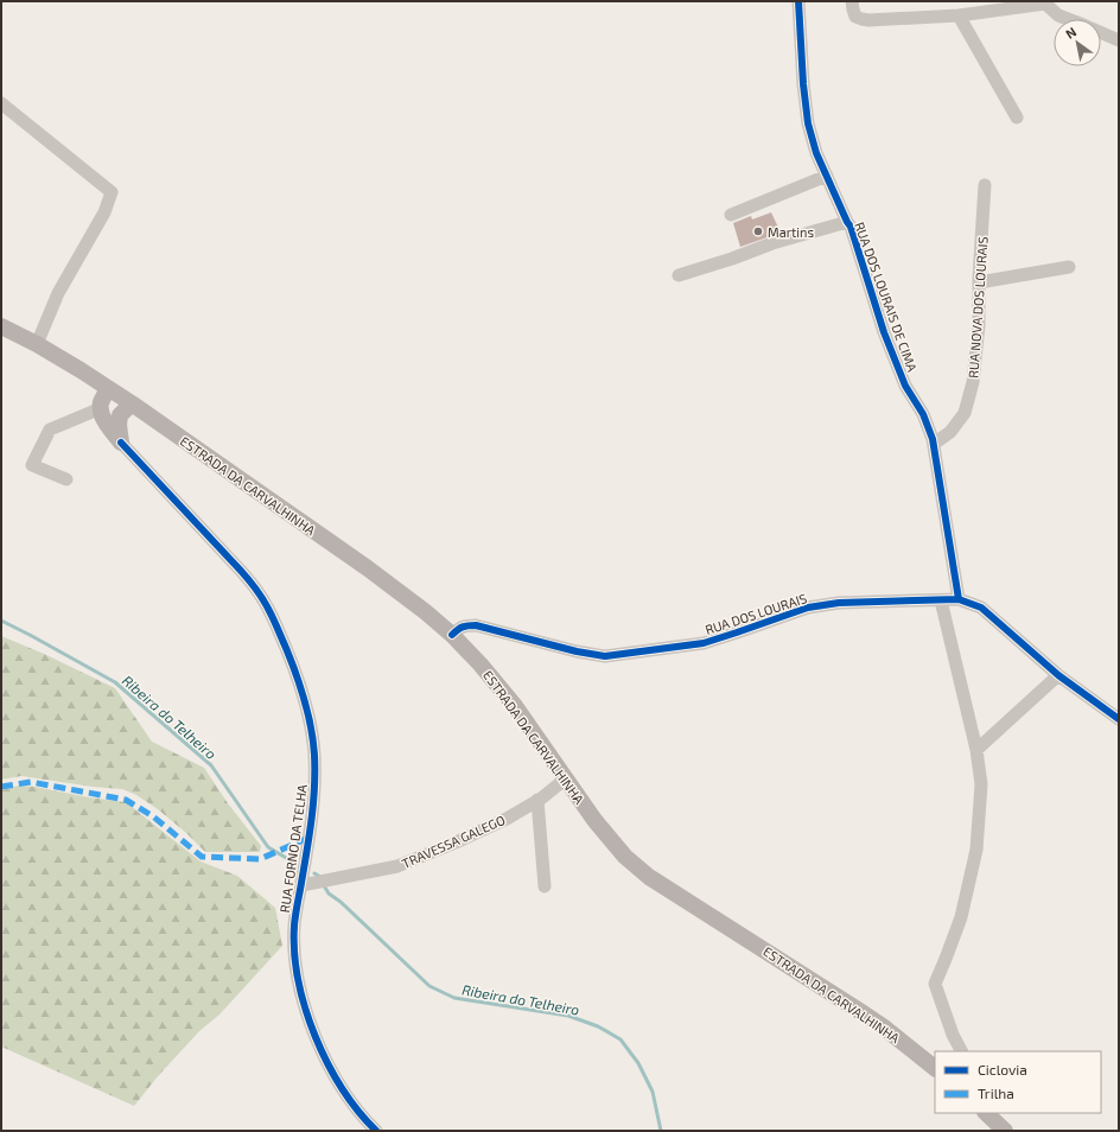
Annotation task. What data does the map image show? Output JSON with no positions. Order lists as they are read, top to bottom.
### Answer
{
  "streets": {
    "main road": ["ESTRADA DA CARVALHINHA", "RUA FORNO DA TELHA"],
    "street": [
      "RUA DOS LOURAIS DE CIMA",
      "RUA NOVA DOS LOURAIS",
      "RUA DOS LOURAIS",
      "TRAVESSA GALEGO"
    ]
  },
  "crossings": [
    ["RUA DOS LOURAIS DE CIMA", "RUA NOVA DOS LOURAIS"],
    ["RUA DOS LOURAIS DE CIMA", "RUA DOS LOURAIS"],
    ["ESTRADA DA CARVALHINHA", "RUA DOS LOURAIS"],
    ["ESTRADA DA CARVALHINHA", "TRAVESSA GALEGO"],
    ["TRAVESSA GALEGO", "RUA FORNO DA TELHA"]
  ],
  "water": ["Ribeira do Telheiro"],
  "places": ["Martins"],
  "legend": ["Ciclovia", "Trilha"],
  "north": "top left"
}
